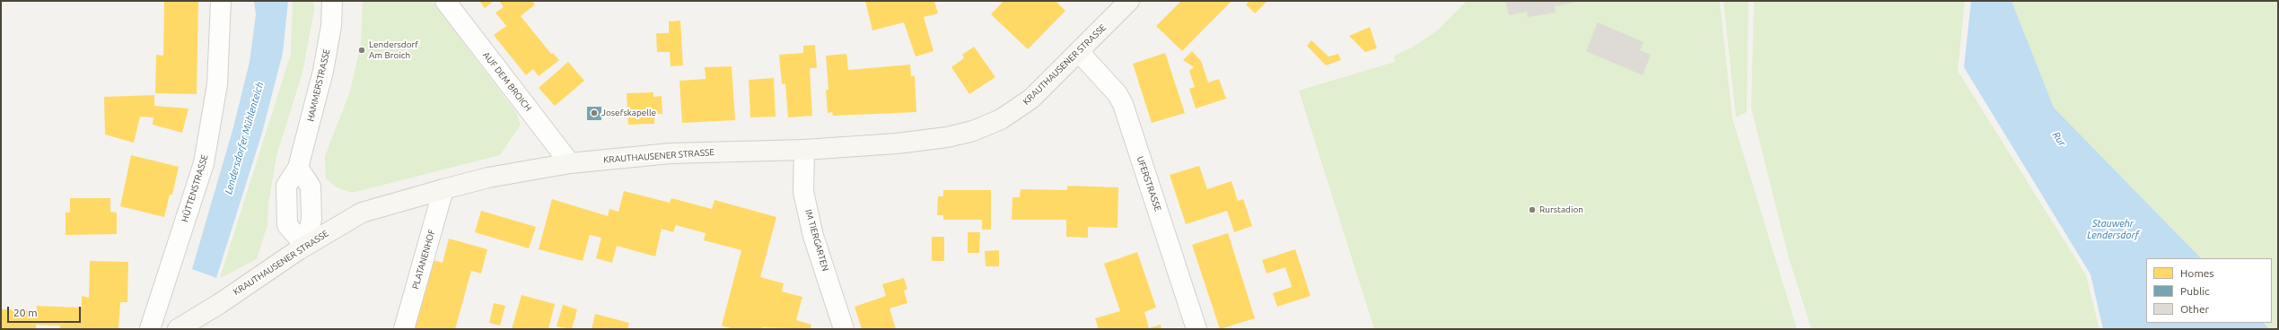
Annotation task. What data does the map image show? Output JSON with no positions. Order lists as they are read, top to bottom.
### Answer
{
  "streets": {
    "street": [
      "KRAUTHAUSENER STRASSE",
      "AUF DEM BROICH",
      "HAMMERSTRASSE",
      "UFERSTRASSE",
      "HÜTTENSTRASSE",
      "IM TIERGARTEN",
      "PLATANENHOF"
    ]
  },
  "crossings": [
    ["KRAUTHAUSENER STRASSE", "AUF DEM BROICH"],
    ["KRAUTHAUSENER STRASSE", "HAMMERSTRASSE"],
    ["KRAUTHAUSENER STRASSE", "UFERSTRASSE"],
    ["KRAUTHAUSENER STRASSE", "IM TIERGARTEN"],
    ["KRAUTHAUSENER STRASSE", "PLATANENHOF"]
  ],
  "water": ["Lendersdorfer Mühlenteich", "Rur", "Stauwehr Lendersdorf"],
  "places": ["Lendersdorf Am Broich", "Josefskapelle", "Rurstadion"],
  "legend": ["Homes", "Public", "Other"],
  "scale_bar": "20 m"
}
